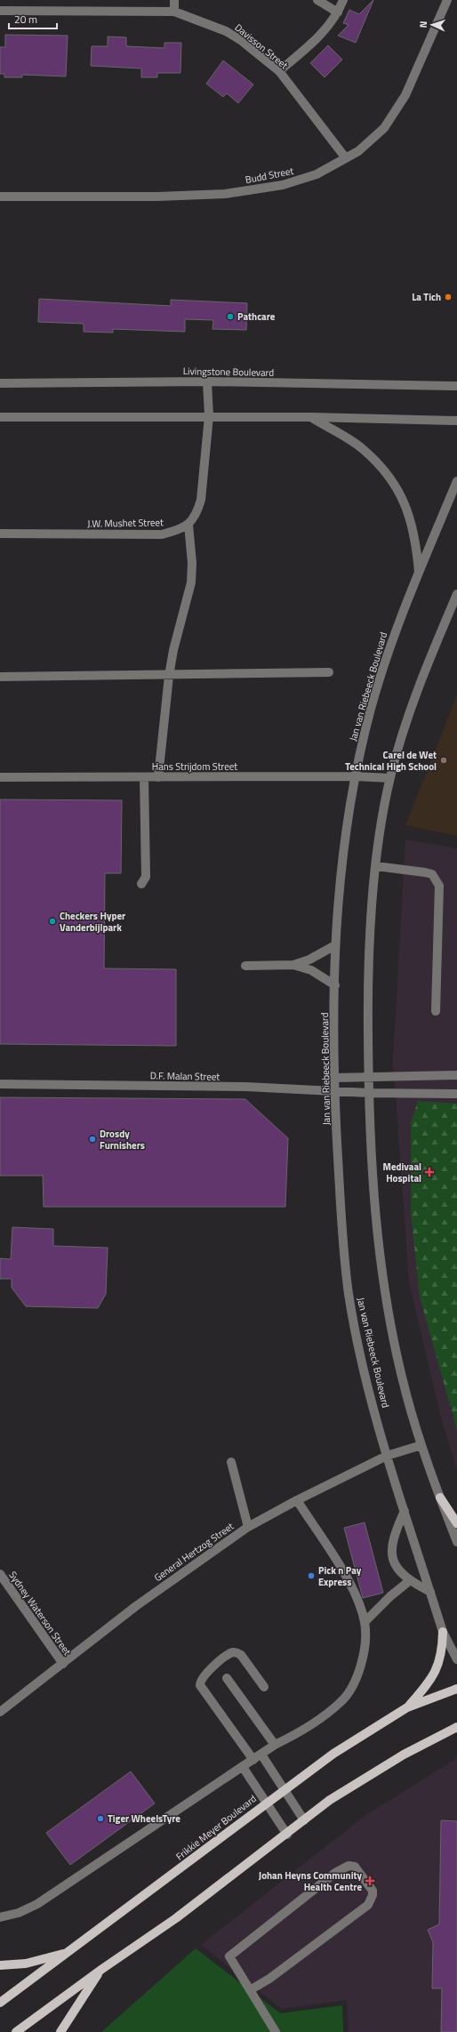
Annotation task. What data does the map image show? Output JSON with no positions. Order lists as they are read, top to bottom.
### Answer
{
  "streets": {
    "main road": ["Frikkie Meyer Boulevard"],
    "street": [
      "Davisson Street",
      "Budd Street",
      "Livingstone Boulevard",
      "J.W. Mushet Street",
      "Jan van Riebeeck Boulevard",
      "Hans Strijdom Street",
      "D.F. Malan Street",
      "General Hertzog Street",
      "Sydney Waterson Street"
    ]
  },
  "crossings": [
    ["Davisson Street", "Budd Street"],
    ["Jan van Riebeeck Boulevard", "Hans Strijdom Street"],
    ["Jan van Riebeeck Boulevard", "D.F. Malan Street"],
    ["Jan van Riebeeck Boulevard", "General Hertzog Street"],
    ["General Hertzog Street", "Sydney Waterson Street"]
  ],
  "places": {
    "other": [
      "La Tich",
      "Pathcare",
      "Carel de Wet Technical High School",
      "Checkers Hyper Vanderbijlpark",
      "Drosdy Furnishers",
      "Pick n Pay Express",
      "Tiger WheelsTyre"
    ],
    "health": ["Medivaal Hospital", "Johan Heyns Community Health Centre"]
  },
  "scale_bar": "20 m",
  "north": "left"
}
